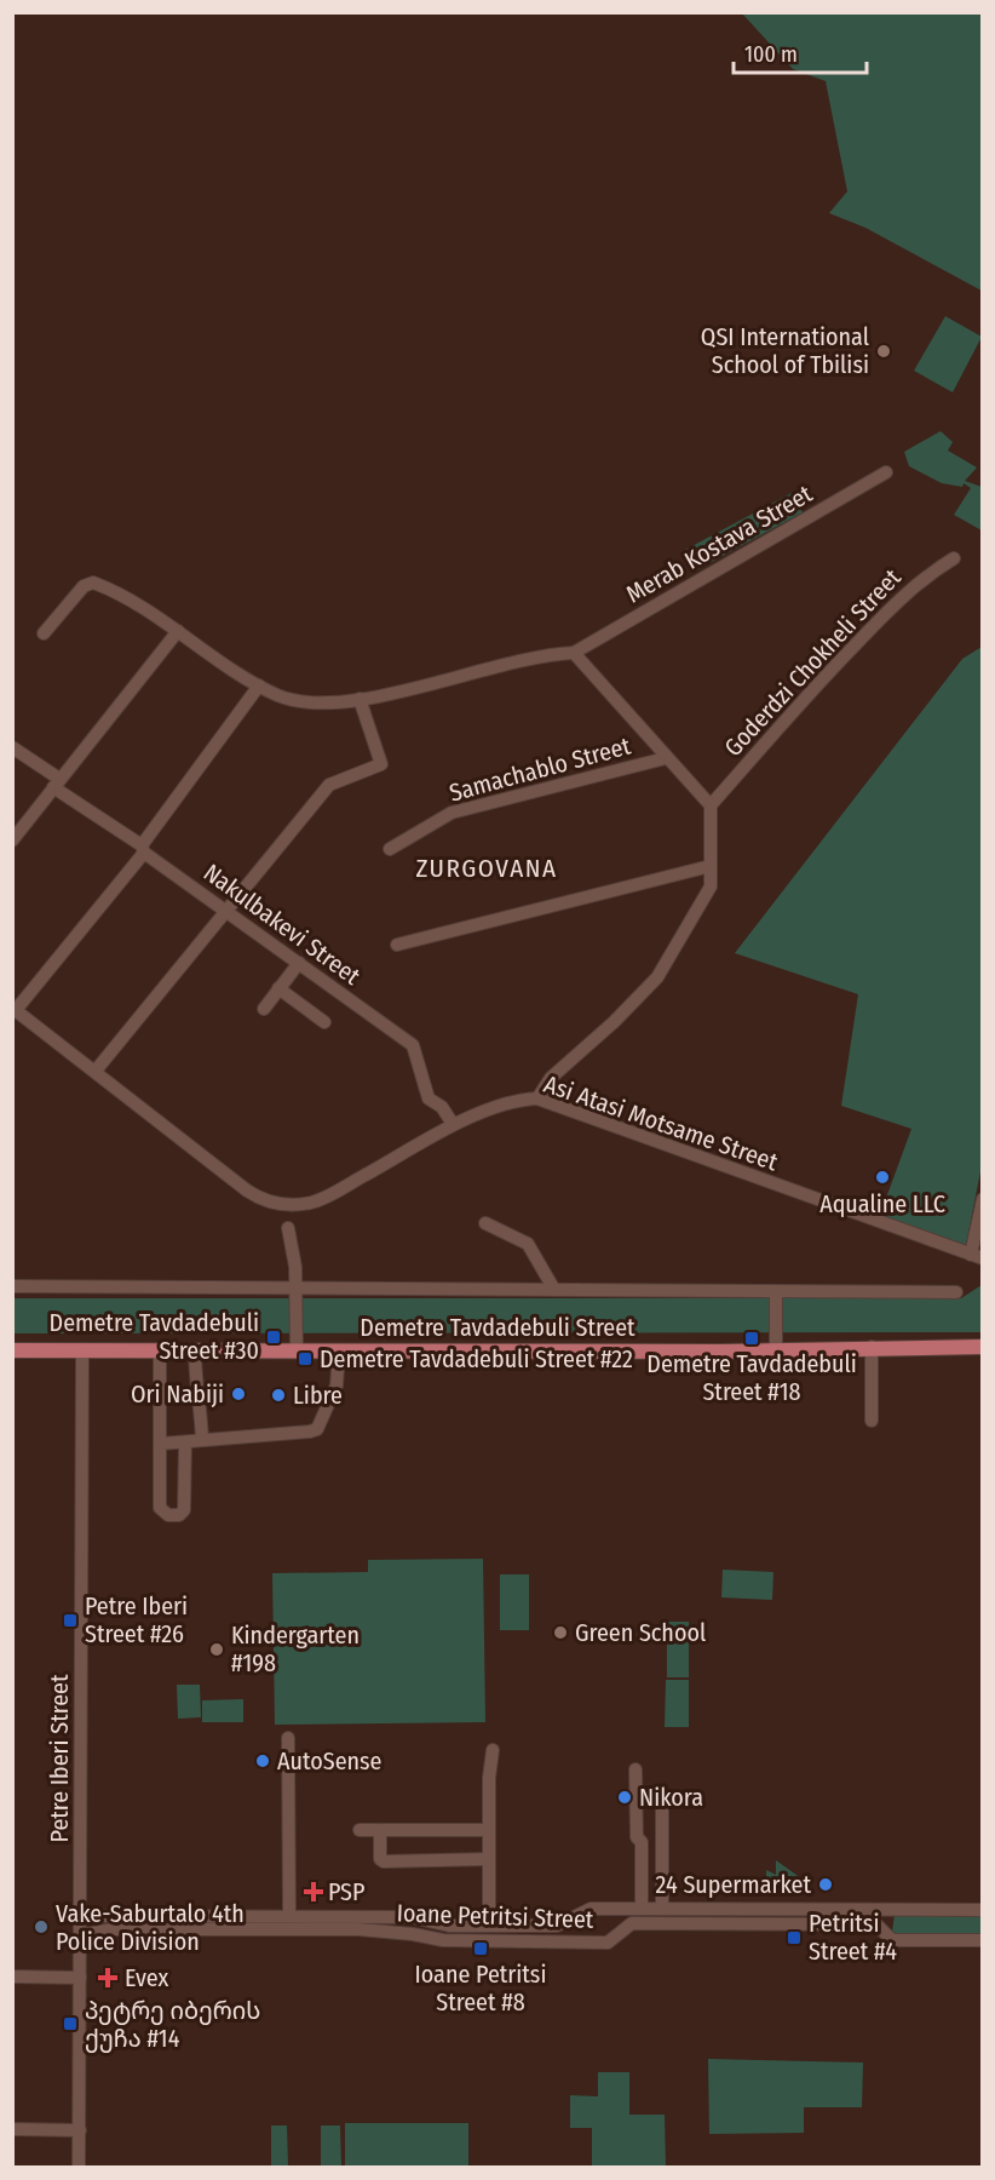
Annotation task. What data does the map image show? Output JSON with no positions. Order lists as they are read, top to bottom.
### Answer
{
  "streets": {
    "main road": ["Demetre Tavdadebuli Street"],
    "street": [
      "Merab Kostava Street",
      "Goderdzi Chokheli Street",
      "Samachablo Street",
      "Nakulbakevi Street",
      "Asi Atasi Motsame Street",
      "Petre Iberi Street",
      "Ioane Petritsi Street"
    ]
  },
  "crossings": [
    ["Nakulbakevi Street", "Asi Atasi Motsame Street"],
    ["Demetre Tavdadebuli Street", "Petre Iberi Street"],
    ["Petre Iberi Street", "Ioane Petritsi Street"]
  ],
  "districts": ["ZURGOVANA"],
  "places": {
    "other": [
      "QSI International School of Tbilisi",
      "Aqualine LLC",
      "Ori Nabiji",
      "Libre",
      "Green School",
      "Kindergarten #198",
      "AutoSense",
      "Nikora",
      "24 Supermarket",
      "Vake-Saburtalo 4th Police Division"
    ],
    "transit": [
      "Demetre Tavdadebuli Street #30",
      "Demetre Tavdadebuli Street #18",
      "Demetre Tavdadebuli Street #22",
      "Petre Iberi Street #26",
      "Petritsi Street #4",
      "Ioane Petritsi Street #8",
      "პეტრე იბერის ქუჩა #14"
    ],
    "health": ["PSP", "Evex"]
  },
  "scale_bar": "100 m"
}
